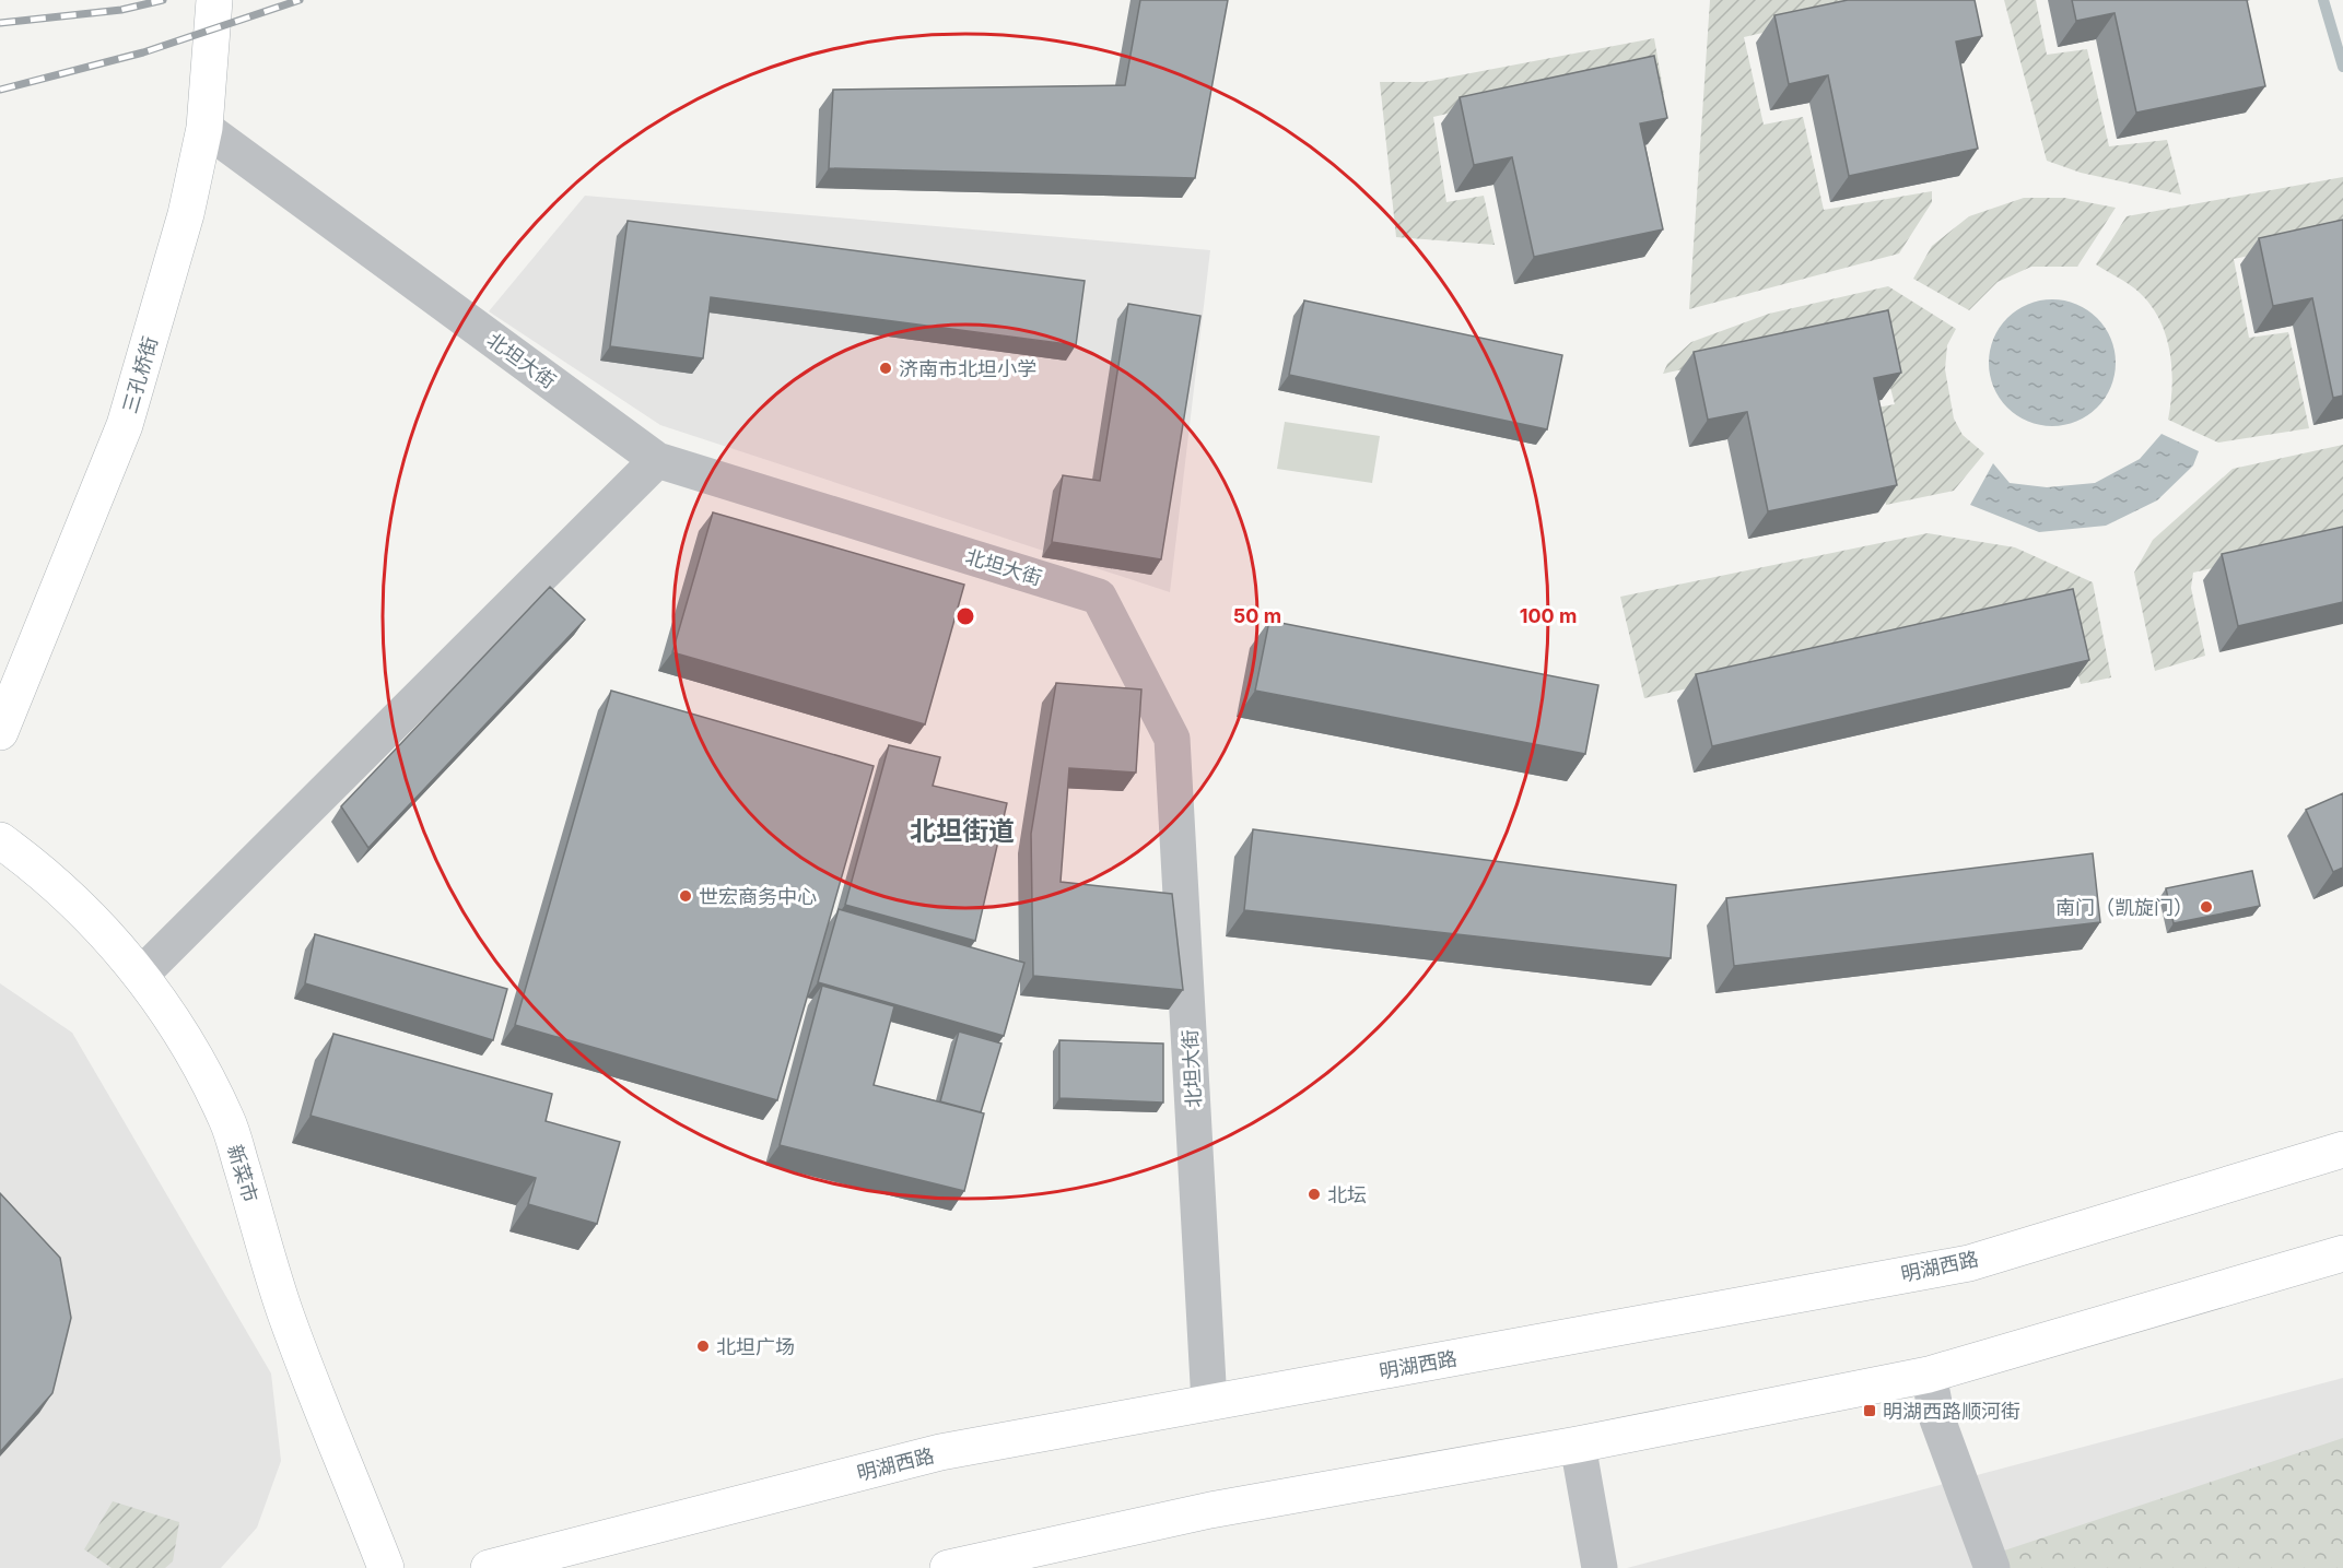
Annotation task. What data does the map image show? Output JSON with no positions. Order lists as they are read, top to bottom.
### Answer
{
  "streets": {
    "main road": ["三孔桥街", "新菜市", "明湖西路"],
    "street": ["北坦大街"]
  },
  "crossings": [
    ["北坦大街", "三孔桥街"],
    ["北坦大街", "明湖西路"]
  ],
  "districts": ["北坦街道"],
  "places": {
    "other": [
      "济南市北坦小学",
      "世宏商务中心",
      "南门（凯旋门）",
      "北坛",
      "北坦广场"
    ],
    "transit": ["明湖西路顺河街"]
  },
  "rings": ["50 m", "100 m"]
}
